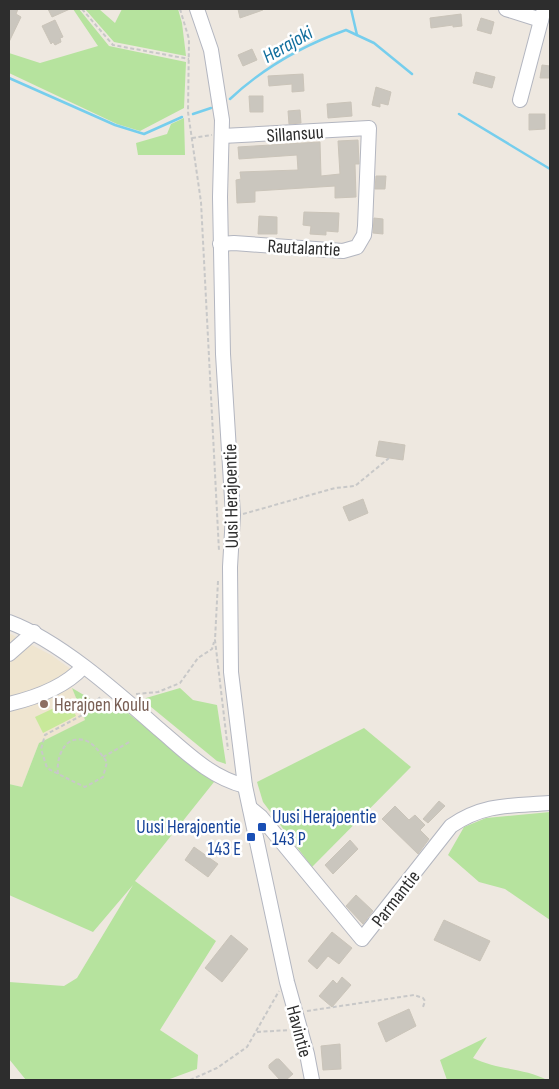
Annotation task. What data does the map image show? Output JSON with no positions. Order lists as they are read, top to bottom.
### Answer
{
  "streets": {
    "street": [
      "Sillansuu",
      "Rautalantie",
      "Uusi Herajoentie",
      "Parmantie",
      "Havintie"
    ]
  },
  "crossings": [
    ["Sillansuu", "Rautalantie"],
    ["Sillansuu", "Uusi Herajoentie"],
    ["Rautalantie", "Uusi Herajoentie"],
    ["Uusi Herajoentie", "Parmantie"],
    ["Uusi Herajoentie", "Havintie"]
  ],
  "water": ["Herajoki"],
  "places": {
    "other": ["Herajoen Koulu"],
    "transit": ["Uusi Herajoentie 143 P", "Uusi Herajoentie 143 E"]
  }
}
